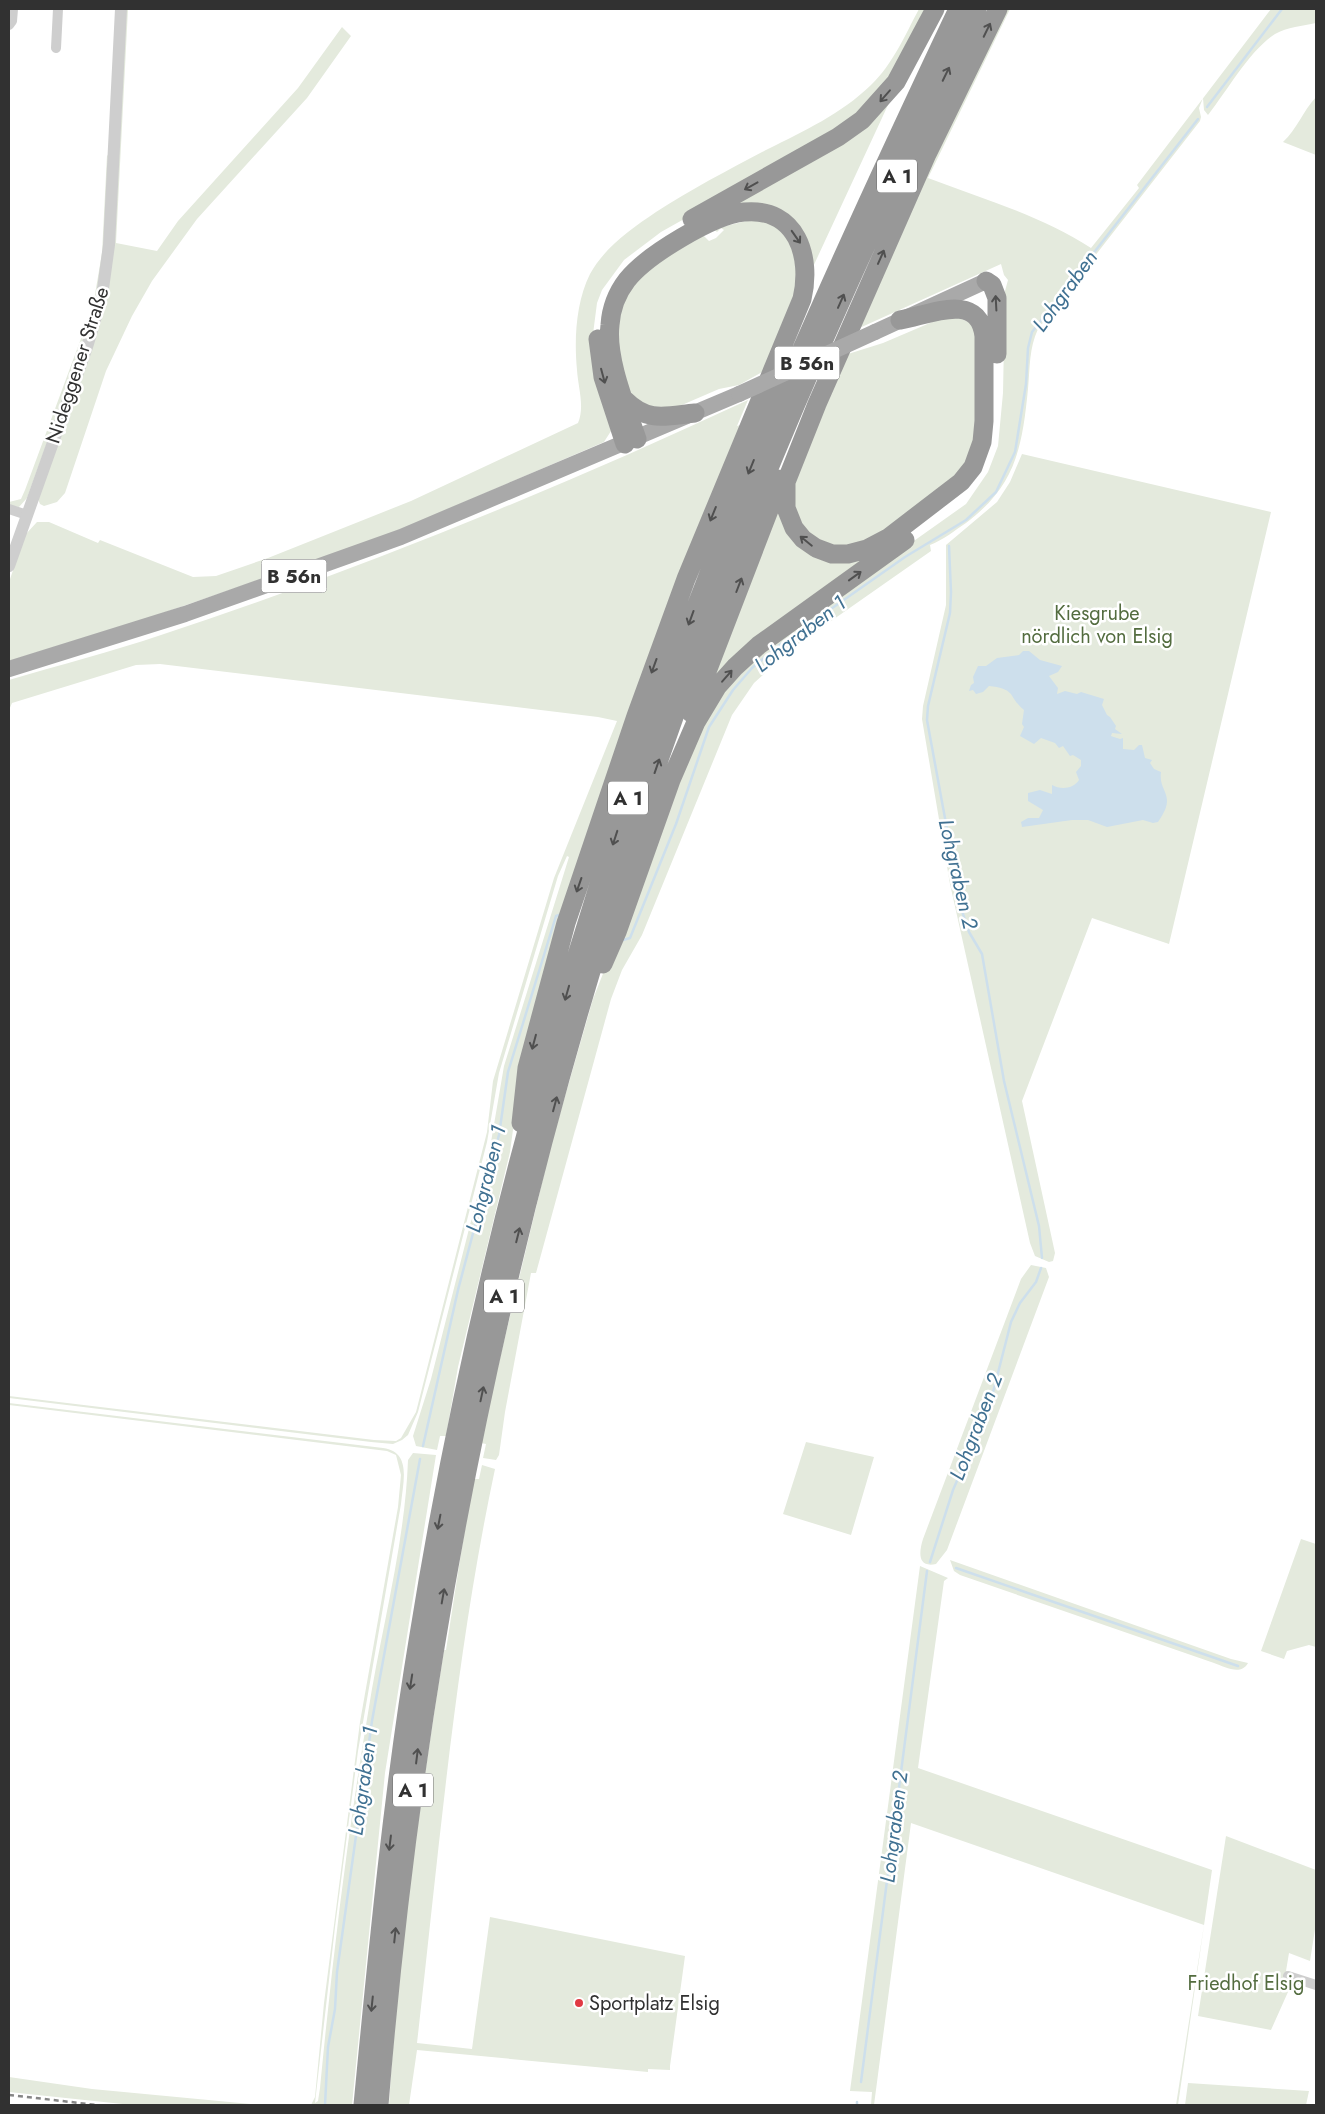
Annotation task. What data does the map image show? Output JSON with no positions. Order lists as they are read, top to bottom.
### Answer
{
  "streets": {
    "highway": ["A 1"],
    "main road": ["B 56n"],
    "street": ["Nideggener Straße"]
  },
  "water": ["Lohgraben", "Lohgraben 1", "Lohgraben 2"],
  "parks": ["Kiesgrube nördlich von Elsig", "Friedhof Elsig"],
  "places": ["Sportplatz Elsig"]
}
